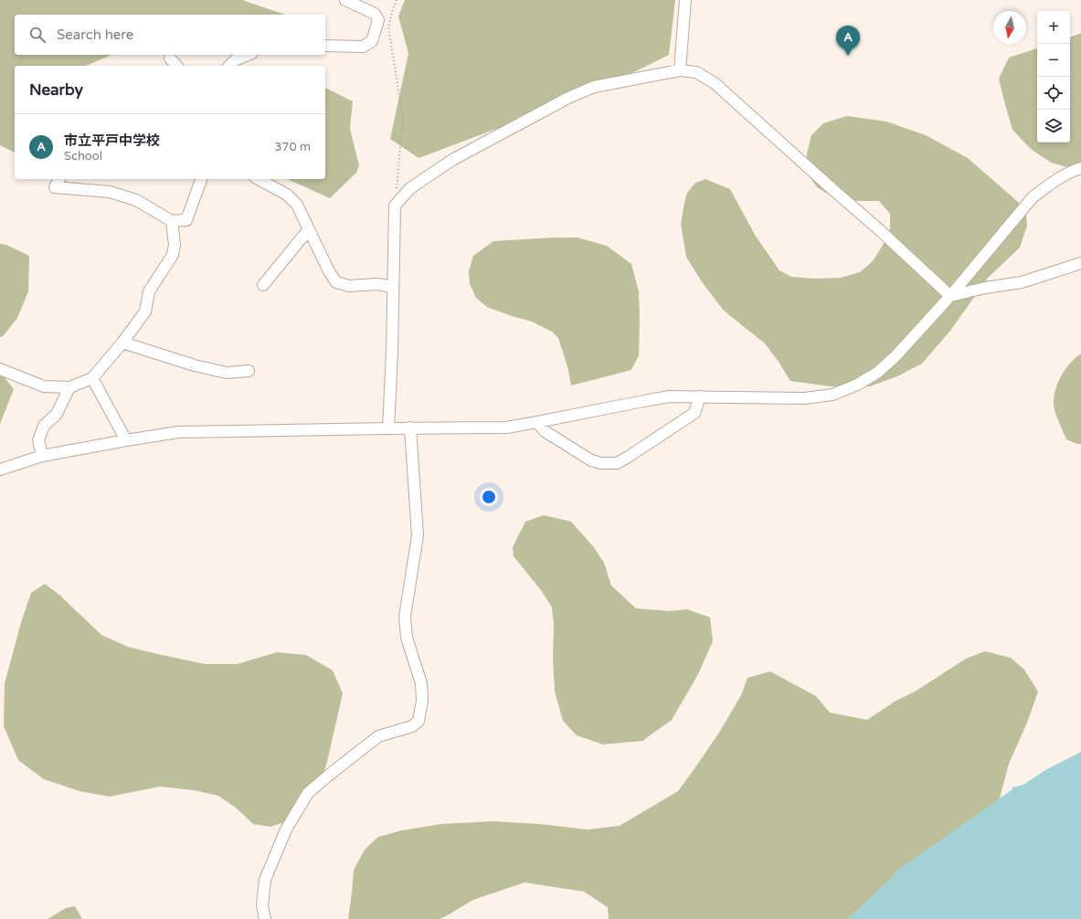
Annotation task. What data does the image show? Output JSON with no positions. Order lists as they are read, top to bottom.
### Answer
{
  "north": "bottom",
  "page": {
    "map_buttons": ["+", "−"],
    "search": "Search here",
    "pins": "A",
    "heading": "Nearby",
    "list": [
      {
        "mark": "A",
        "name": "市立平戸中学校",
        "note": "School",
        "value": "370 m"
      }
    ]
  }
}
